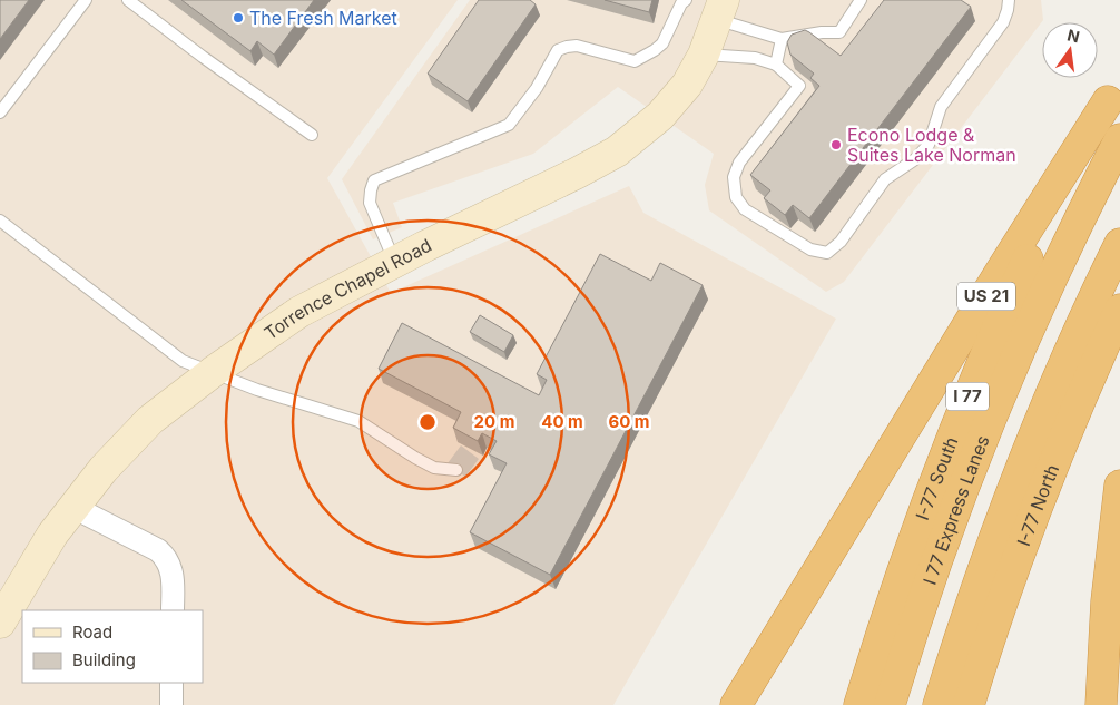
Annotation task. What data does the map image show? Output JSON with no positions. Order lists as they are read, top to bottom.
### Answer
{
  "streets": {
    "highway": [
      "US 21",
      "I 77",
      "I-77 South",
      "I-77 North",
      "I 77 Express Lanes"
    ],
    "street": ["Torrence Chapel Road"]
  },
  "crossings": [
    ["US 21", "I-77 South"]
  ],
  "places": ["The Fresh Market", "Econo Lodge & Suites Lake Norman"],
  "legend": ["Road", "Building"],
  "north": "top",
  "rings": ["20 m", "40 m", "60 m"]
}
